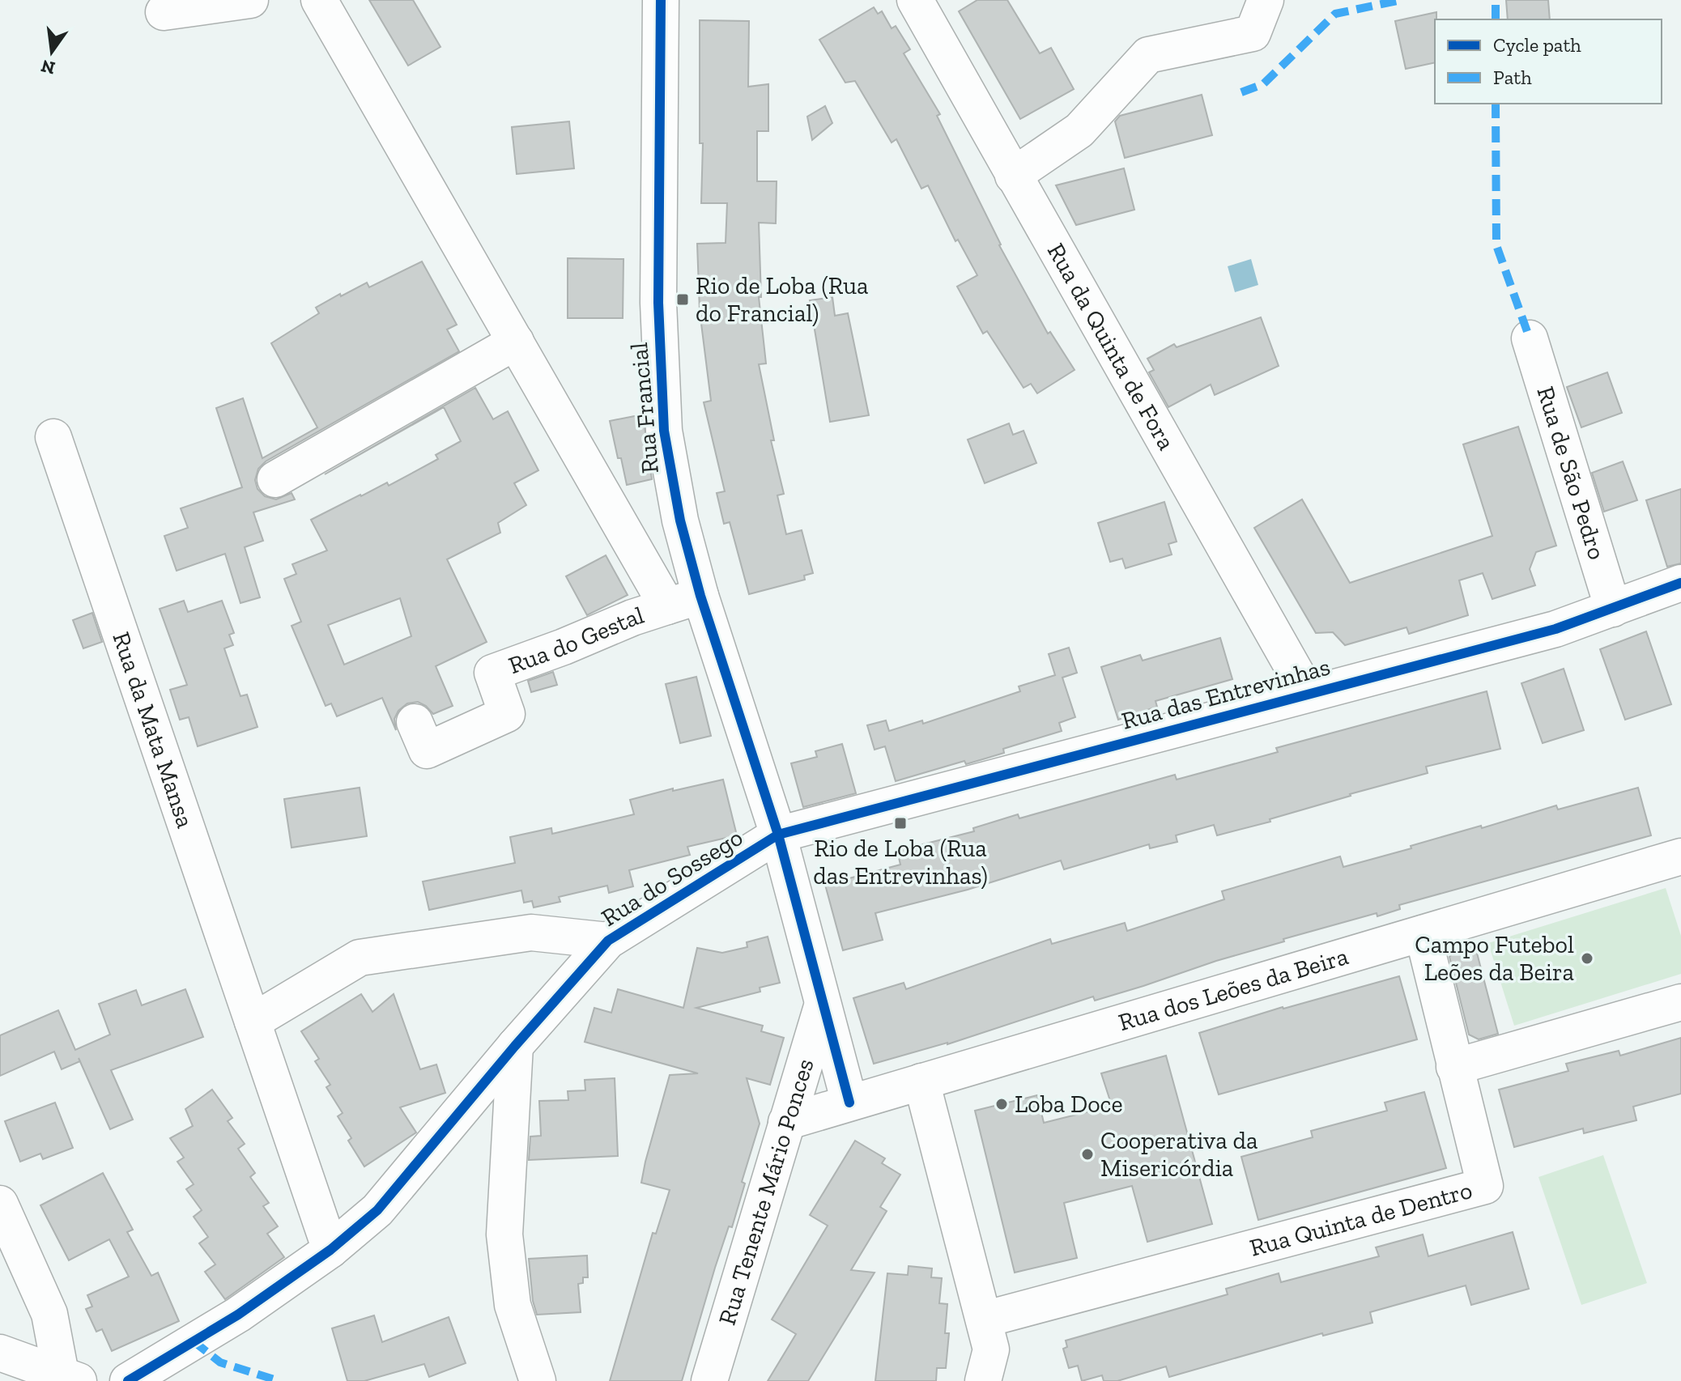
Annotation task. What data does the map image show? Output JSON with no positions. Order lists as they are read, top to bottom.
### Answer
{
  "streets": {
    "street": [
      "Rua da Quinta de Fora",
      "Rua Francial",
      "Rua de São Pedro",
      "Rua do Gestal",
      "Rua das Entrevinhas",
      "Rua da Mata Mansa",
      "Rua do Sossego",
      "Rua dos Leões da Beira",
      "Rua Tenente Mário Ponces",
      "Rua Quinta de Dentro"
    ]
  },
  "crossings": [
    ["Rua da Quinta de Fora", "Rua das Entrevinhas"],
    ["Rua Francial", "Rua do Gestal"],
    ["Rua Francial", "Rua das Entrevinhas"],
    ["Rua Francial", "Rua do Sossego"],
    ["Rua Francial", "Rua Tenente Mário Ponces"],
    ["Rua de São Pedro", "Rua das Entrevinhas"],
    ["Rua das Entrevinhas", "Rua do Sossego"],
    ["Rua das Entrevinhas", "Rua Tenente Mário Ponces"],
    ["Rua da Mata Mansa", "Rua do Sossego"],
    ["Rua do Sossego", "Rua Tenente Mário Ponces"],
    ["Rua dos Leões da Beira", "Rua Tenente Mário Ponces"],
    ["Rua dos Leões da Beira", "Rua Quinta de Dentro"]
  ],
  "places": {
    "transit": ["Rio de Loba (Rua do Francial)", "Rio de Loba (Rua das Entrevinhas)"],
    "other": ["Campo Futebol Leões da Beira", "Loba Doce", "Cooperativa da Misericórdia"]
  },
  "legend": ["Cycle path", "Path"],
  "north": "bottom"
}
